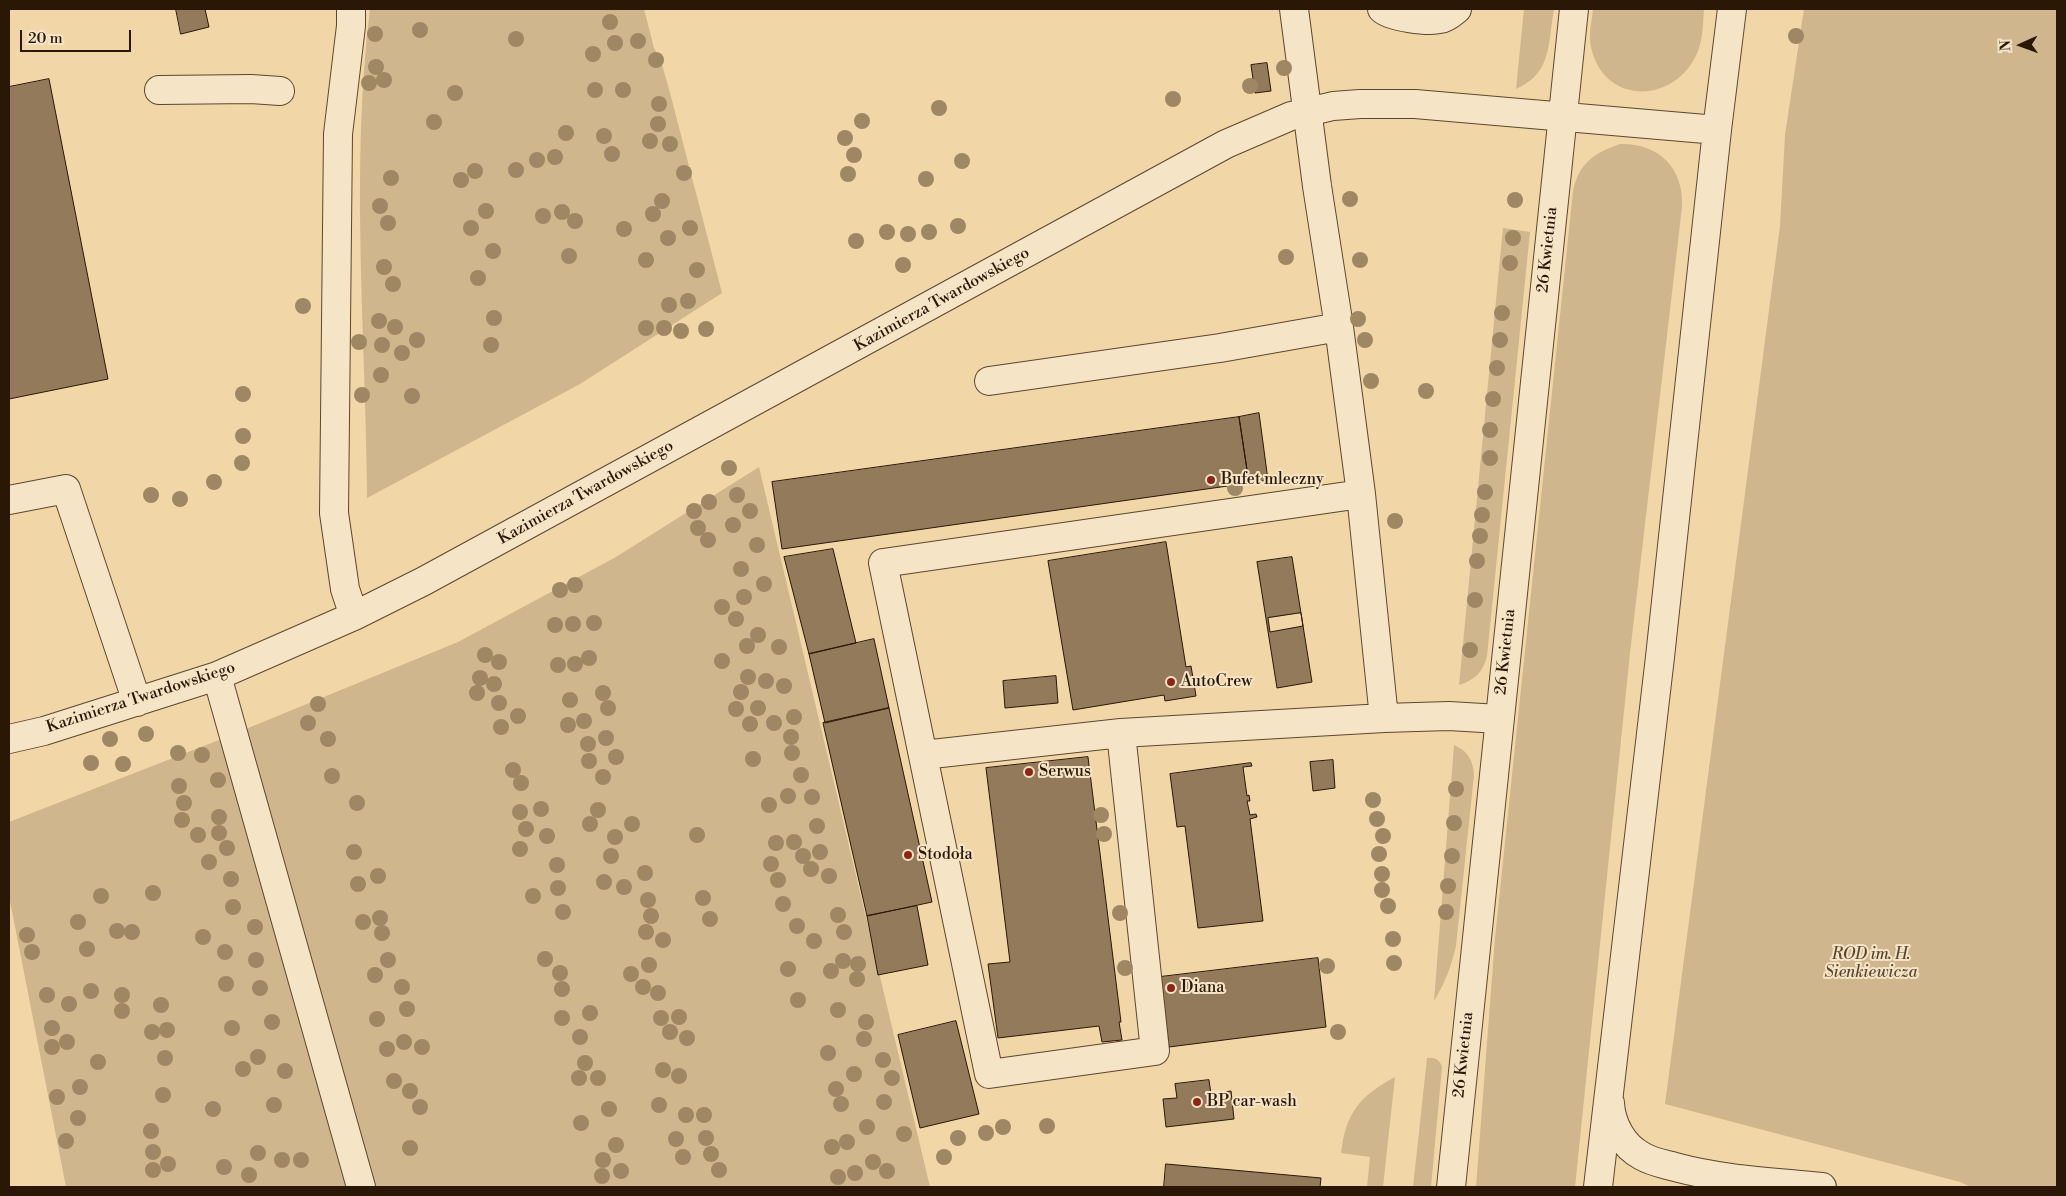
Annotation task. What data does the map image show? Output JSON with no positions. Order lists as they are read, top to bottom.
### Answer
{
  "streets": {
    "street": ["26 Kwietnia", "Kazimierza Twardowskiego"]
  },
  "crossings": [
    ["26 Kwietnia", "Kazimierza Twardowskiego"]
  ],
  "parks": ["ROD im. H. Sienkiewicza"],
  "places": [
    "Bufet mleczny",
    "AutoCrew",
    "Serwus",
    "Stodoła",
    "Diana",
    "BP car-wash"
  ],
  "scale_bar": "20 m",
  "north": "left"
}
